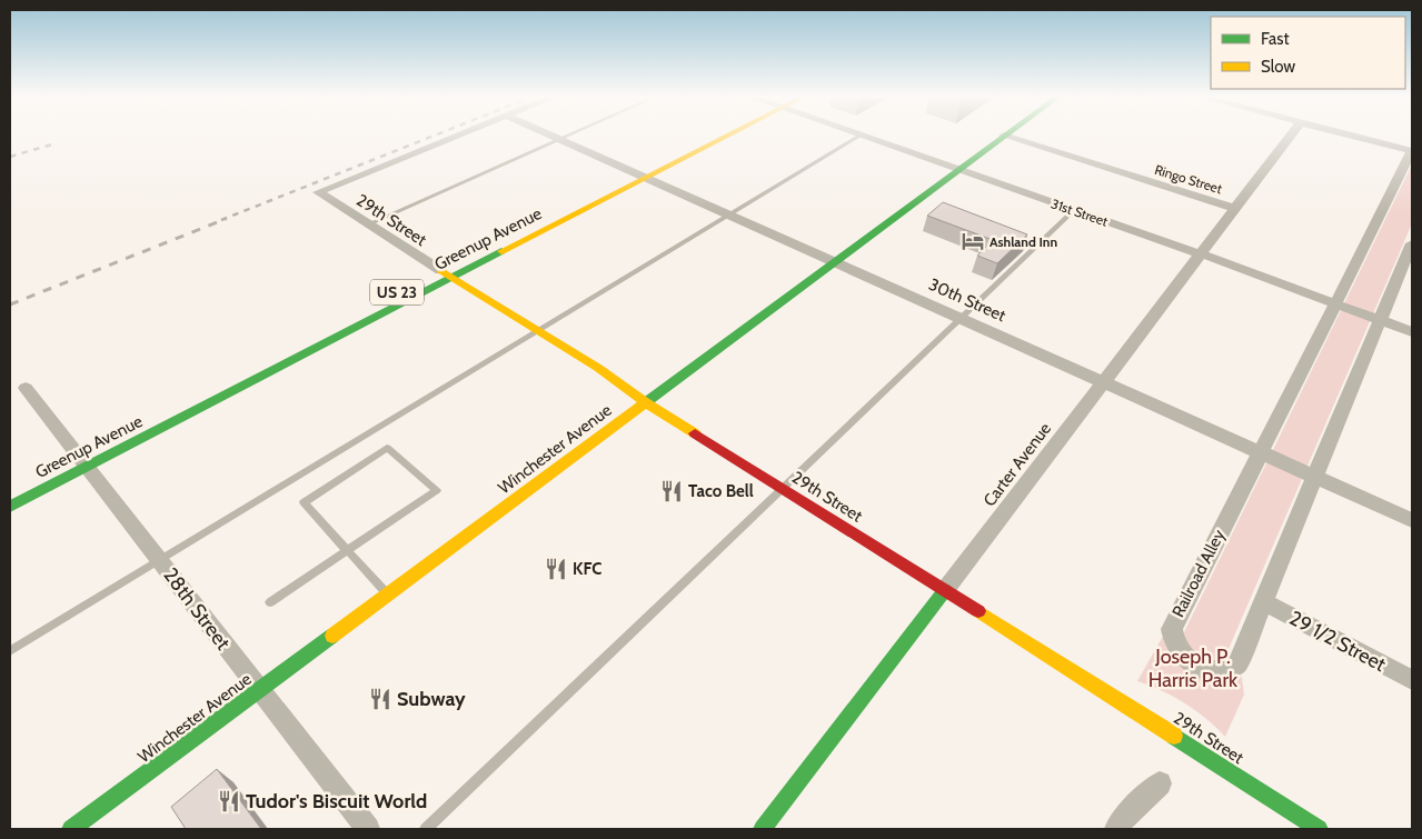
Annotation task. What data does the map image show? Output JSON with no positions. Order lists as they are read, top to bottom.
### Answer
{
  "streets": {
    "main road": [
      "29th Street",
      "Greenup Avenue",
      "US 23",
      "Winchester Avenue",
      "Carter Avenue"
    ],
    "street": [
      "Ringo Street",
      "31st Street",
      "30th Street",
      "Railroad Alley",
      "28th Street",
      "29 1/2 Street"
    ]
  },
  "crossings": [
    ["Ringo Street", "Winchester Avenue"],
    ["Ringo Street", "Carter Avenue"],
    ["31st Street", "Winchester Avenue"],
    ["31st Street", "Carter Avenue"],
    ["31st Street", "Railroad Alley"],
    ["29th Street", "Greenup Avenue"],
    ["29th Street", "Winchester Avenue"],
    ["29th Street", "Carter Avenue"],
    ["Greenup Avenue", "30th Street"],
    ["Greenup Avenue", "28th Street"],
    ["30th Street", "Winchester Avenue"],
    ["30th Street", "Carter Avenue"],
    ["30th Street", "Railroad Alley"],
    ["Winchester Avenue", "28th Street"],
    ["Railroad Alley", "29 1/2 Street"]
  ],
  "parks": ["Joseph P. Harris Park"],
  "places": {
    "hotel": ["Ashland Inn"],
    "restaurant": [
      "Taco Bell",
      "KFC",
      "Subway",
      "Tudor's Biscuit World"
    ]
  },
  "legend": ["Fast", "Slow"]
}
